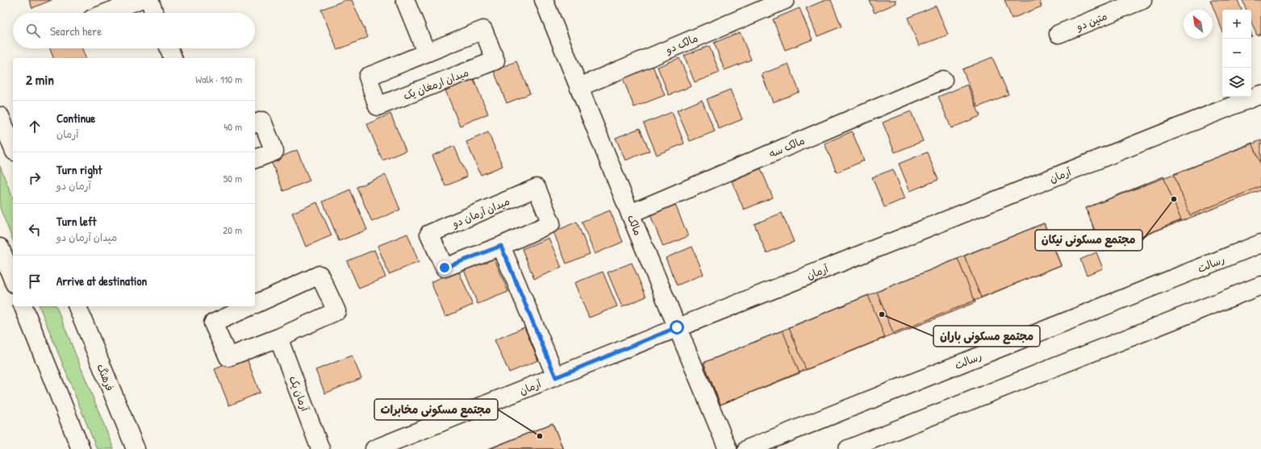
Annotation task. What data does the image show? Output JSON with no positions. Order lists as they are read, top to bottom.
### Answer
{
  "streets": {
    "street": [
      "متین دو",
      "مالک دو",
      "میدان ارمغان یک",
      "مالک سه",
      "آرمان",
      "میدان آرمان دو",
      "مالک",
      "رسالت",
      "فرهنگ",
      "آرمان یک"
    ]
  },
  "crossings": [
    ["مالک دو", "مالک"],
    ["مالک سه", "مالک"],
    ["آرمان", "مالک"]
  ],
  "places": ["مجتمع مسکونی نیکان", "مجتمع مسکونی باران", "مجتمع مسکونی مخابرات"],
  "north": "top left",
  "page": {
    "map_buttons": ["+", "−"],
    "search": "Search here",
    "heading": ["2 min", "Walk · 110 m"],
    "list": [
      ["Continue", "آرمان", "40 m"],
      ["Turn right", "آرمان دو", "50 m"],
      ["Turn left", "میدان آرمان دو", "20 m"],
      "Arrive at destination"
    ]
  }
}
